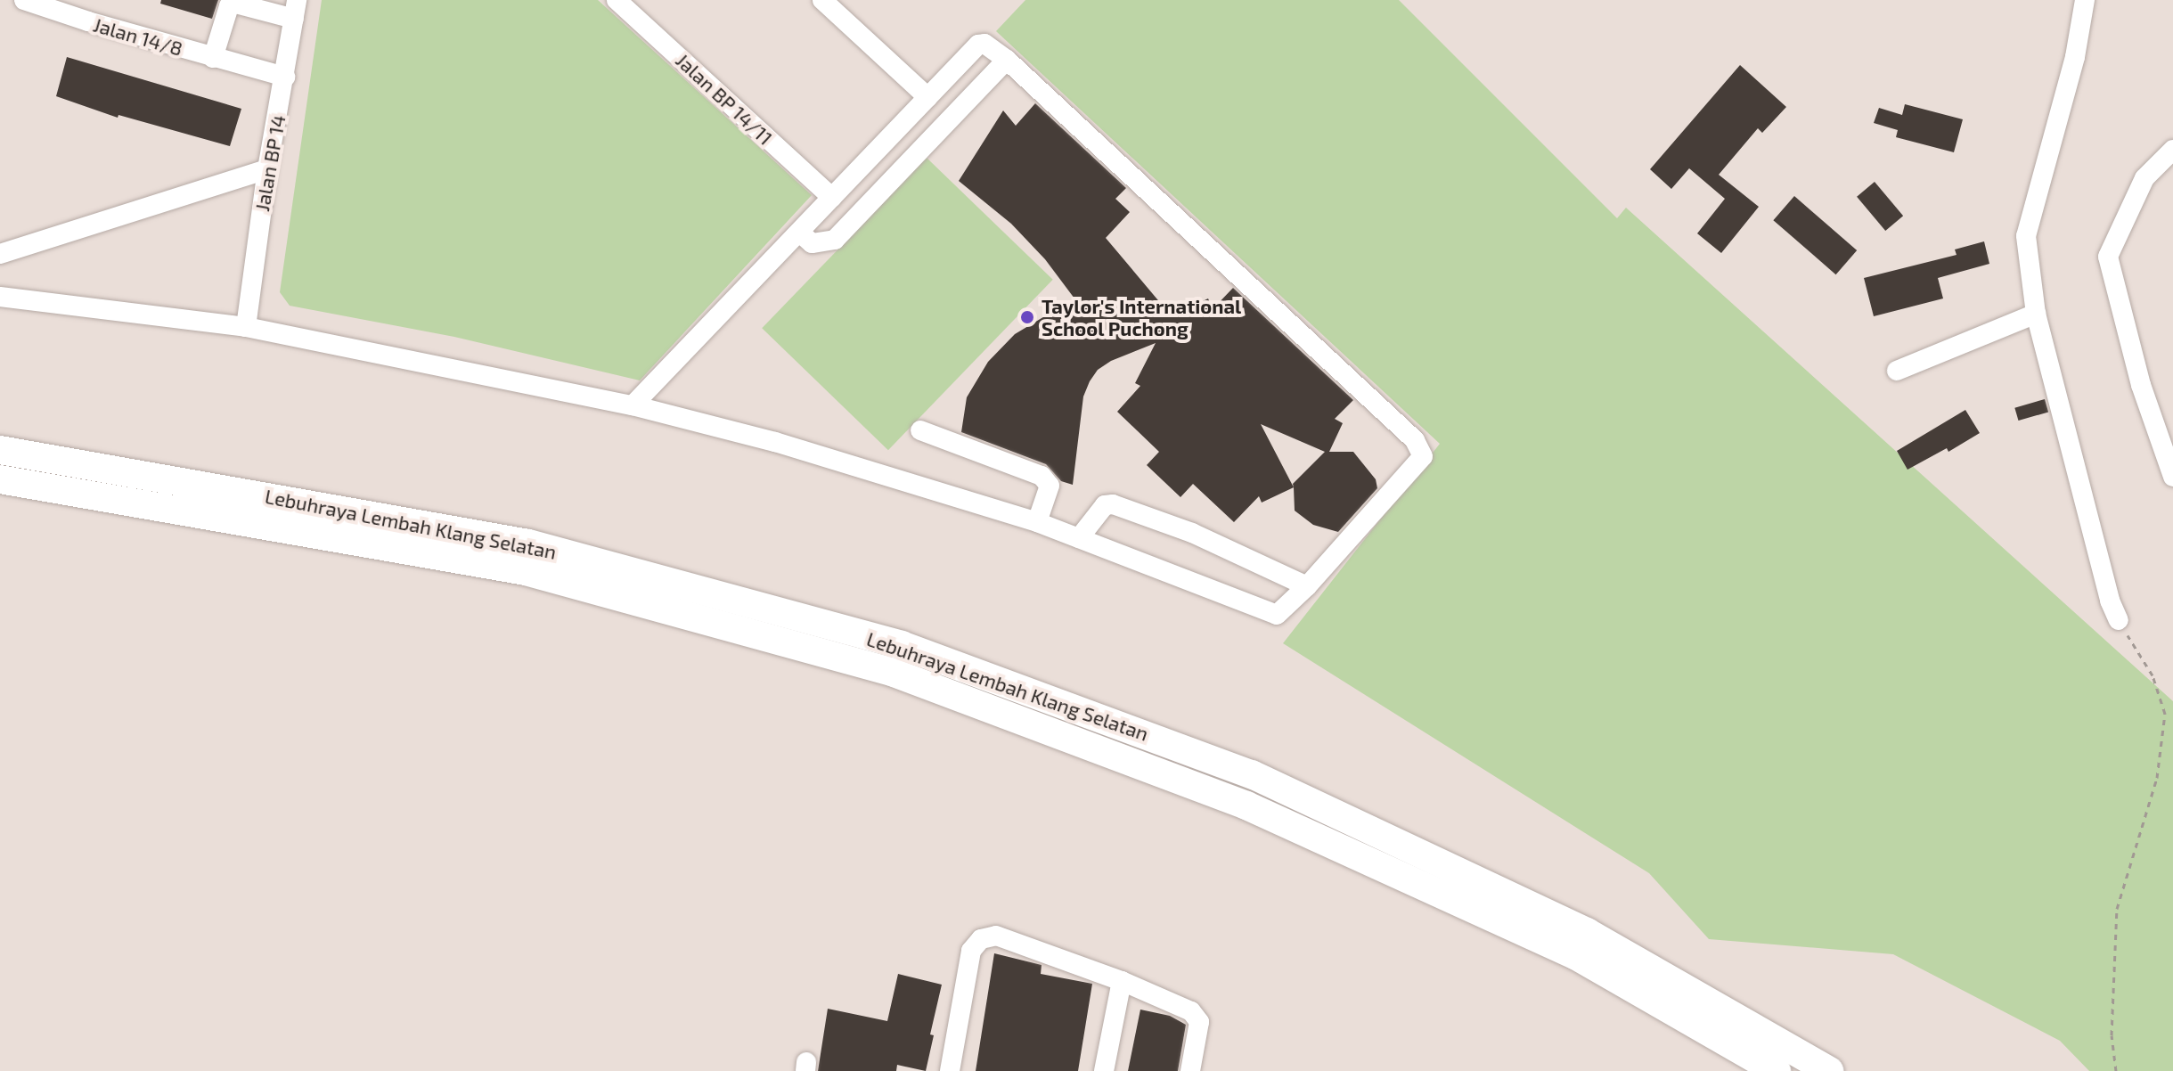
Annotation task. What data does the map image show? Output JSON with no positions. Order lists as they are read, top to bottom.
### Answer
{
  "streets": {
    "highway": ["Lebuhraya Lembah Klang Selatan"],
    "street": ["Jalan 14/8", "Jalan BP 14/11", "Jalan BP 14"]
  },
  "crossings": [
    ["Jalan 14/8", "Jalan BP 14"]
  ],
  "places": ["Taylor's International School Puchong"]
}
